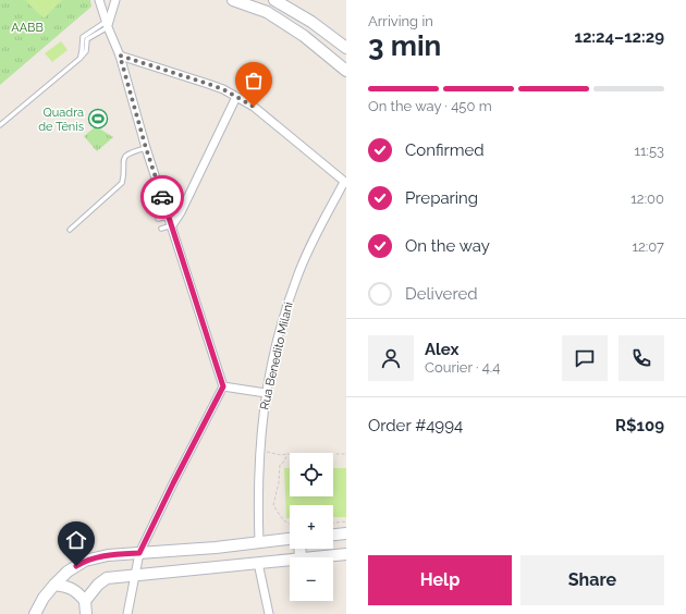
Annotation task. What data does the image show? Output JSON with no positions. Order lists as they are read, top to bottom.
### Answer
{
  "streets": {
    "street": ["Rua Benedito Milani"]
  },
  "parks": ["AABB"],
  "places": {
    "sports": ["Quadra de Tênis"]
  },
  "page": {
    "heading": ["3 min", "Arriving in", "12:24–12:29"],
    "panel": [
      "Alex",
      "Courier · 4.4",
      "Order #4994",
      "R$109"
    ],
    "bar": "On the way · 450 m",
    "list": [
      ["Confirmed", "11:53"],
      ["Preparing", "12:00"],
      ["On the way", "12:07"],
      "Delivered"
    ],
    "map_buttons": ["+", "−"],
    "buttons": ["Help", "Share"]
  }
}
